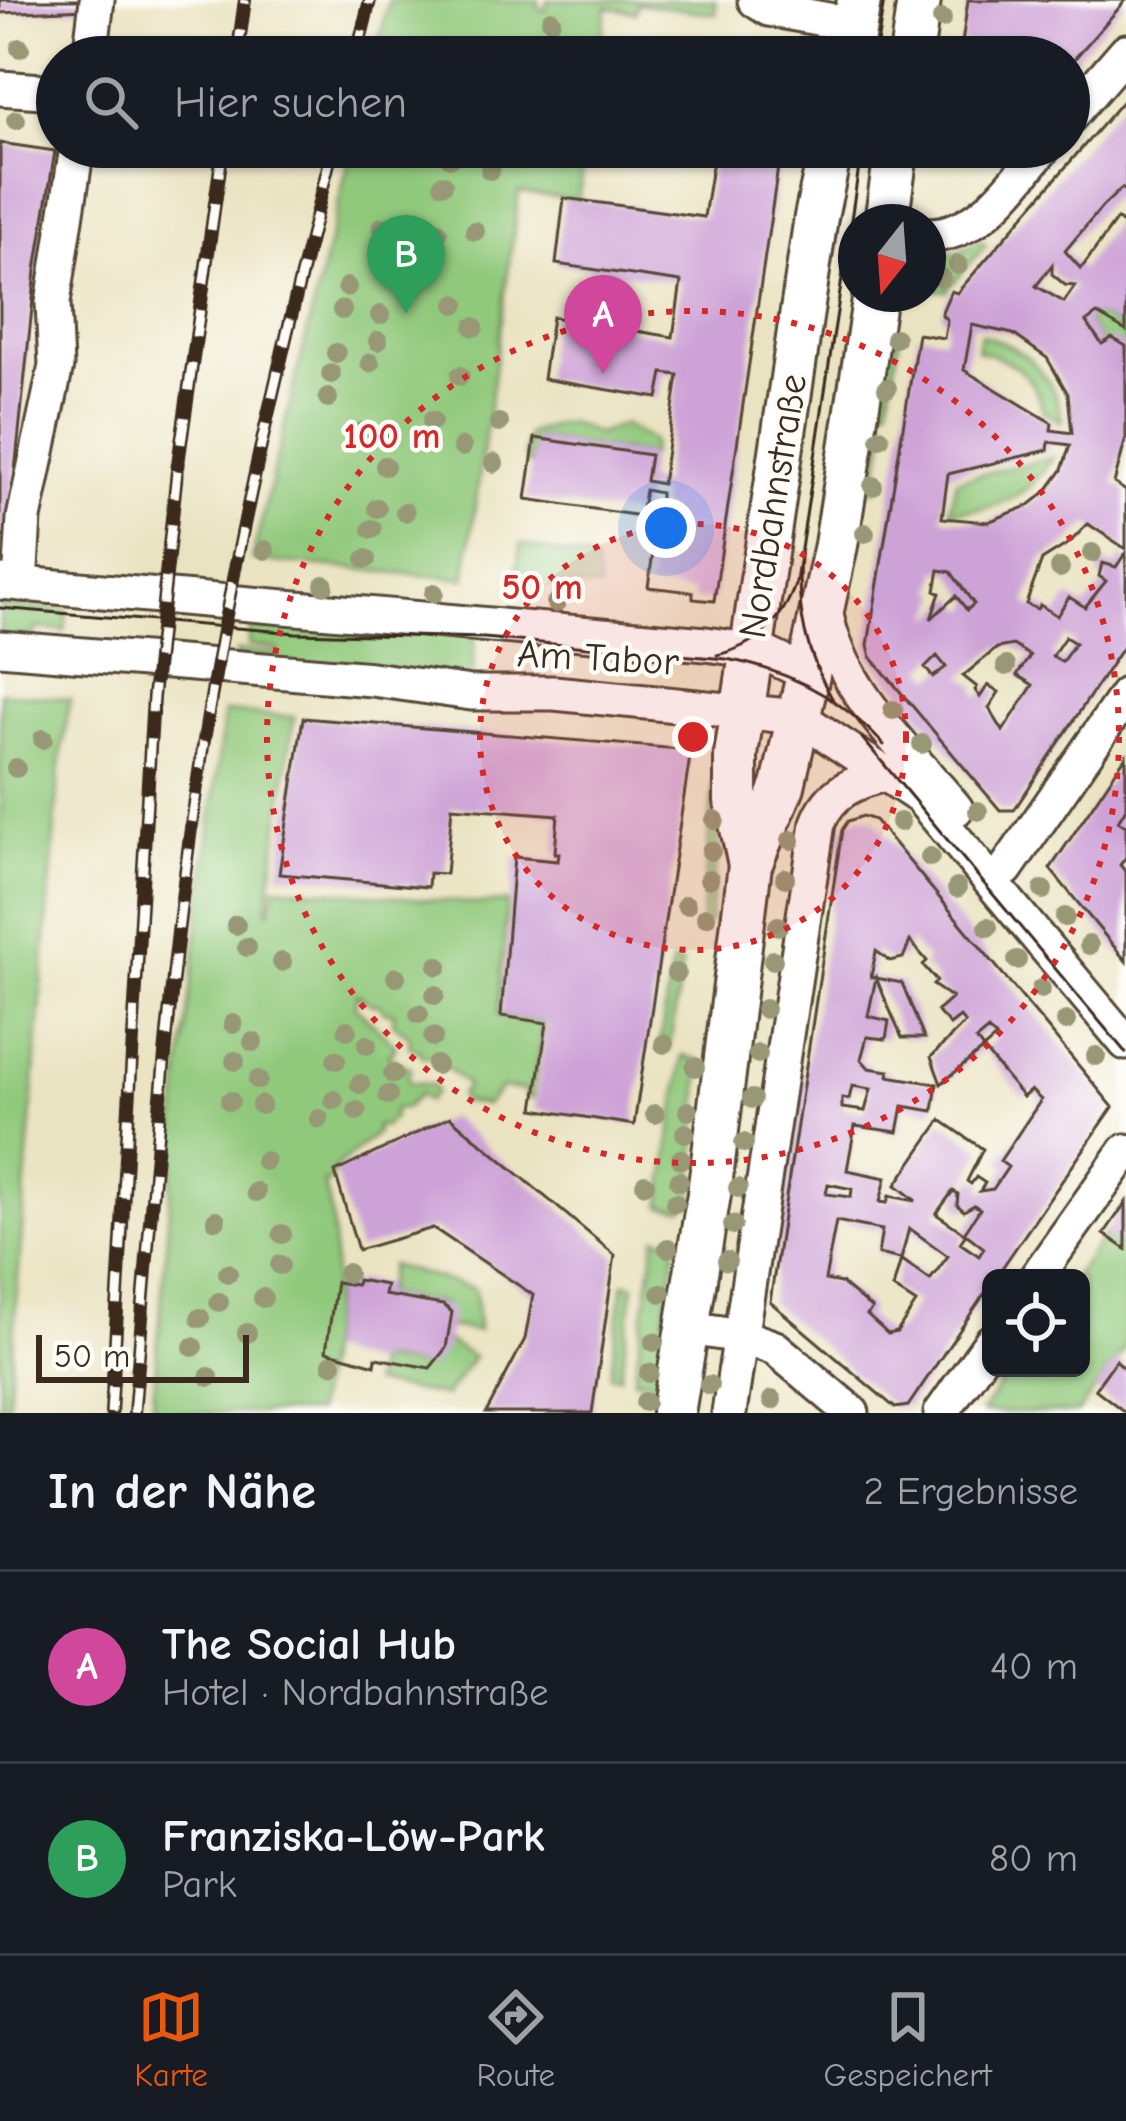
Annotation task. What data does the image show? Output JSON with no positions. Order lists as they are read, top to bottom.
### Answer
{
  "streets": {
    "main road": ["Nordbahnstraße"],
    "street": ["Am Tabor"]
  },
  "crossings": [
    ["Nordbahnstraße", "Am Tabor"]
  ],
  "scale_bar": "50 m",
  "north": "bottom",
  "page": {
    "search": "Hier suchen",
    "pins": ["B", "A"],
    "scale": "50 m",
    "heading": ["In der Nähe", "2 Ergebnisse"],
    "list": [
      {
        "mark": "A",
        "name": "The Social Hub",
        "note": "Hotel · Nordbahnstraße",
        "value": "40 m"
      },
      {
        "mark": "B",
        "name": "Franziska-Löw-Park",
        "note": "Park",
        "value": "80 m"
      }
    ],
    "nav": ["Karte", "Route", "Gespeichert"]
  },
  "rings": ["100 m", "50 m"]
}
